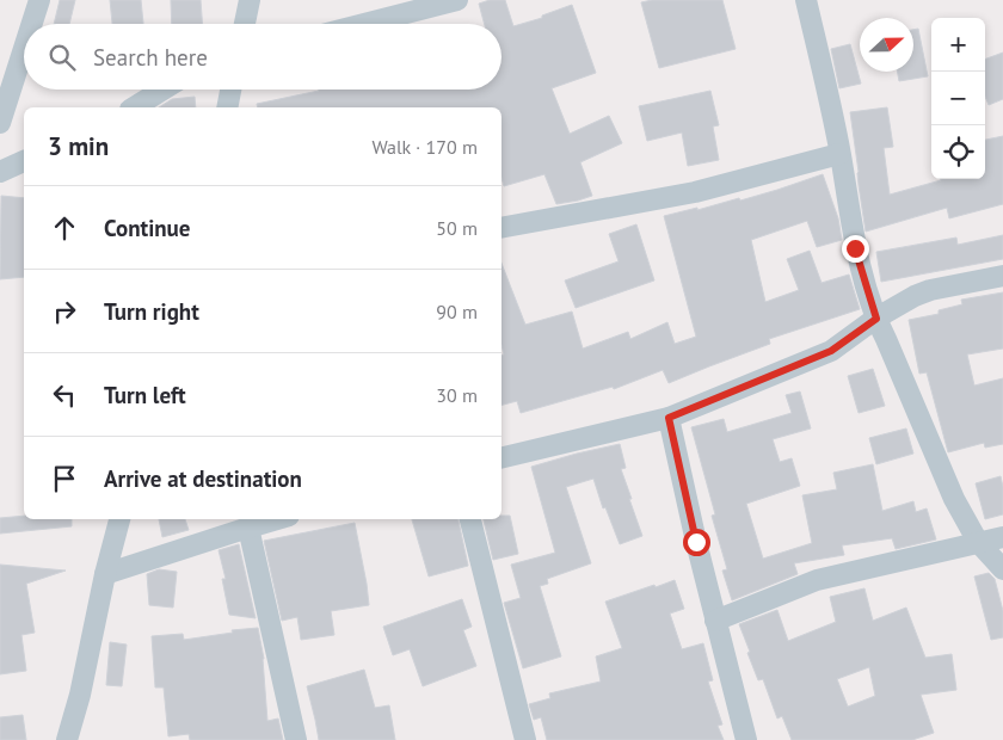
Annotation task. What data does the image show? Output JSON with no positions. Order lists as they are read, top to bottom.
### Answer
{
  "north": "right",
  "page": {
    "map_buttons": ["+", "−"],
    "search": "Search here",
    "heading": ["3 min", "Walk · 170 m"],
    "list": [
      ["Continue", "50 m"],
      ["Turn right", "90 m"],
      ["Turn left", "30 m"],
      "Arrive at destination"
    ]
  }
}
